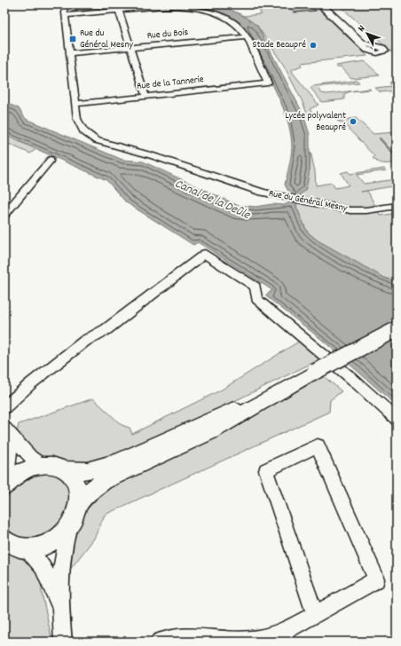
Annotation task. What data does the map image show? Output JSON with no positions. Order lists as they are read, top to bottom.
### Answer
{
  "streets": {
    "street": ["Rue du Bois", "Rue de la Tannerie", "Rue du Général Mesny"]
  },
  "crossings": [
    ["Rue du Bois", "Rue de la Tannerie"],
    ["Rue du Bois", "Rue du Général Mesny"],
    ["Rue de la Tannerie", "Rue du Général Mesny"]
  ],
  "water": ["Canal de la Deûle"],
  "places": {
    "transit": ["Rue du Général Mesny"],
    "other": ["Stade Beaupré", "Lycée polyvalent Beaupré"]
  },
  "north": "top left"
}
